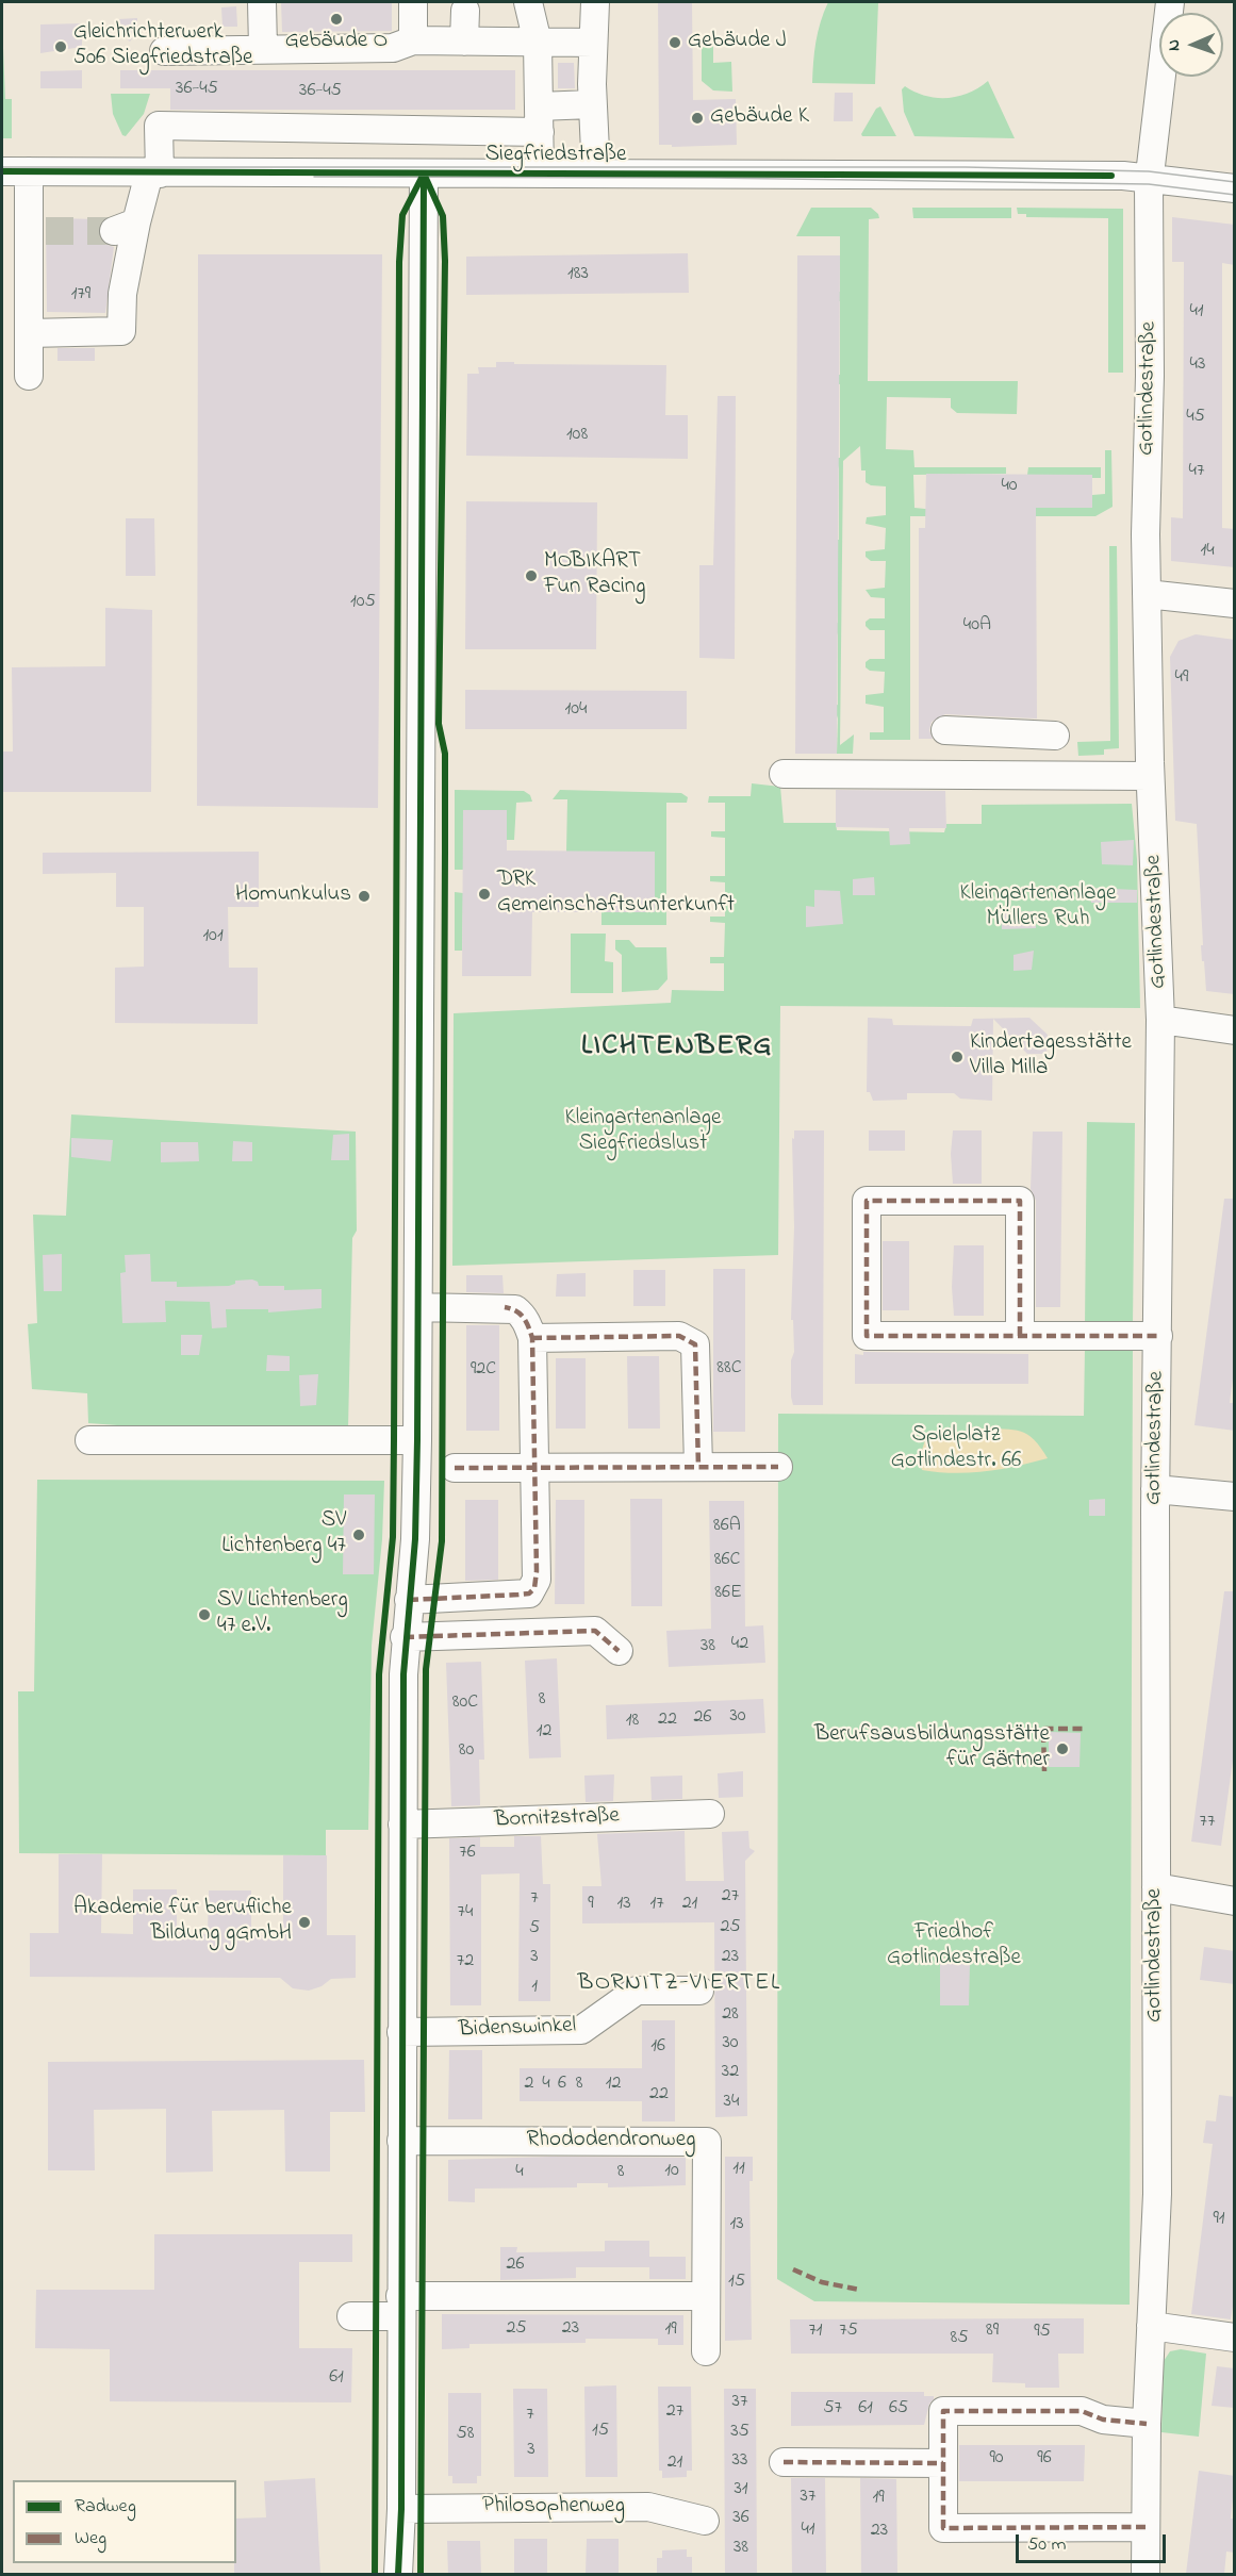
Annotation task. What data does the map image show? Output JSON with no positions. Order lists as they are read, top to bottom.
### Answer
{
  "streets": {
    "street": [
      "Siegfriedstraße",
      "Gotlindestraße",
      "Bornitzstraße",
      "Bidenswinkel",
      "Rhododendronweg",
      "Philosophenweg"
    ]
  },
  "crossings": [
    ["Siegfriedstraße", "Gotlindestraße"]
  ],
  "districts": ["LICHTENBERG", "BORNITZ-VIERTEL"],
  "parks": [
    "Kleingartenanlage Müllers Ruh",
    "Kleingartenanlage Siegfriedslust",
    "Spielplatz Gotlindestr. 66",
    "Friedhof Gotlindestraße"
  ],
  "places": [
    "Gebäude O",
    "Gebäude J",
    "Gleichrichterwerk 506 Siegfriedstraße",
    "Gebäude K",
    "MOBIKART Fun Racing",
    "DRK Gemeinschaftsunterkunft",
    "Homunkulus",
    "Kindertagesstätte Villa Milla",
    "SV Lichtenberg 47",
    "SV Lichtenberg 47 e.V.",
    "Berufsausbildungsstätte für Gärtner",
    "Akademie für berufliche Bildung gGmbH"
  ],
  "house_numbers": [
    "36-45",
    "36-45",
    "183",
    "179",
    "41",
    "43",
    "45",
    "108",
    "47",
    "40",
    "14",
    "105",
    "40A",
    "49",
    "104",
    "101",
    "88C",
    "92C",
    "86A",
    "86C",
    "86E",
    "42",
    "38",
    "8",
    "80C",
    "30",
    "26",
    "22",
    "18",
    "12",
    "80",
    "77",
    "76",
    "27",
    "7",
    "9",
    "13",
    "17",
    "21",
    "74",
    "25",
    "5",
    "3",
    "23",
    "72",
    "1",
    "28",
    "30",
    "16",
    "32",
    "2",
    "4",
    "6",
    "8",
    "12",
    "22",
    "34",
    "11",
    "10",
    "4",
    "8",
    "91",
    "13",
    "26",
    "15",
    "25",
    "23",
    "19",
    "71",
    "75",
    "89",
    "95",
    "85",
    "61",
    "37",
    "57",
    "61",
    "65",
    "27",
    "7",
    "15",
    "35",
    "58",
    "3",
    "90",
    "96",
    "33",
    "21",
    "31",
    "37",
    "19",
    "36",
    "41",
    "23",
    "38"
  ],
  "legend": ["Radweg", "Weg"],
  "scale_bar": "50 m",
  "north": "left"
}
